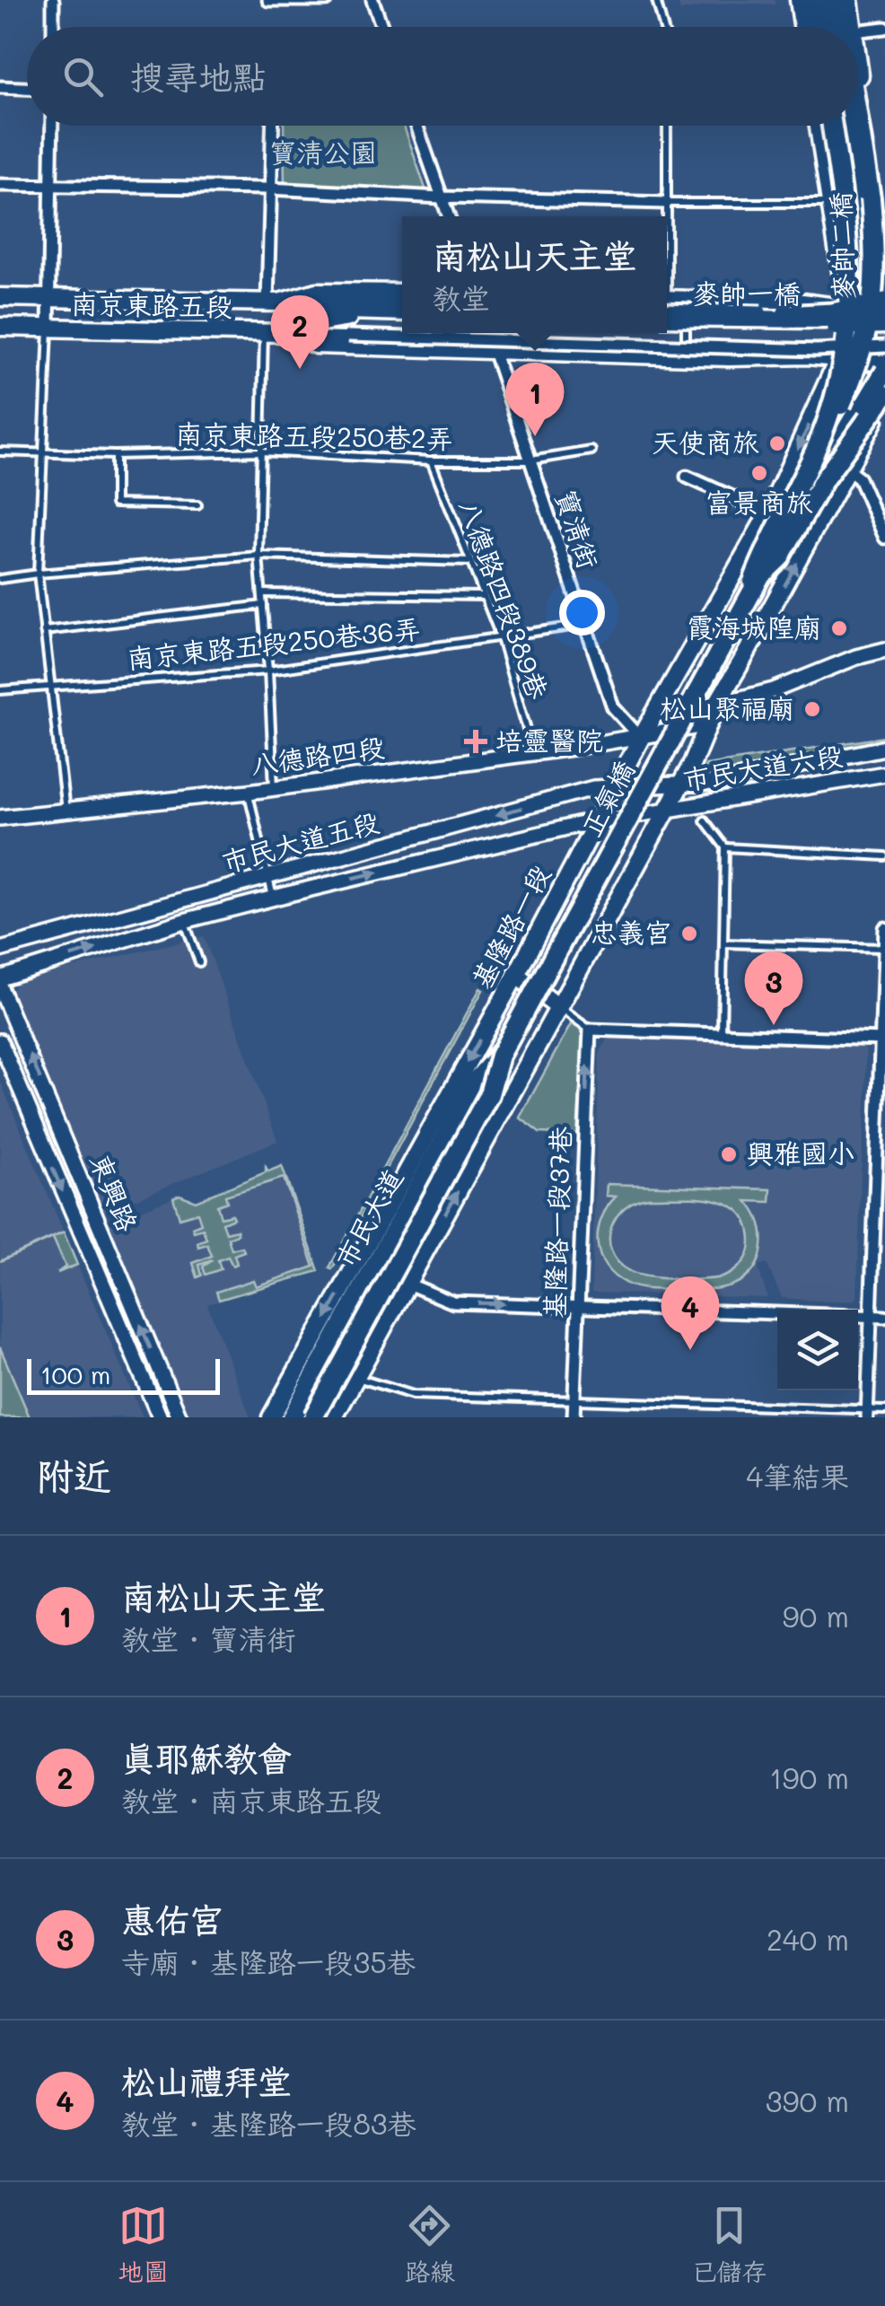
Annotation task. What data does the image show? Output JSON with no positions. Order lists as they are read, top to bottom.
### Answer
{
  "streets": {
    "highway": ["麥帥二橋", "正氣橋", "市民大道"],
    "main road": ["麥帥一橋", "南京東路五段", "基隆路一段"],
    "street": [
      "寶清街",
      "八德路四段",
      "市民大道六段",
      "市民大道五段",
      "東興路",
      "基隆路一段37巷"
    ],
    "lane": ["南京東路五段250巷2弄", "八德路四段389巷", "南京東路五段250巷36弄"]
  },
  "crossings": [
    ["麥帥二橋", "正氣橋"],
    ["南京東路五段", "寶清街"],
    ["南京東路五段", "正氣橋"],
    ["南京東路五段", "基隆路一段"],
    ["南京東路五段250巷2弄", "寶清街"],
    ["南京東路五段250巷2弄", "八德路四段389巷"],
    ["寶清街", "南京東路五段250巷36弄"],
    ["寶清街", "八德路四段"],
    ["寶清街", "基隆路一段"],
    ["八德路四段389巷", "南京東路五段250巷36弄"],
    ["八德路四段389巷", "八德路四段"],
    ["八德路四段", "基隆路一段"],
    ["市民大道六段", "市民大道五段"],
    ["市民大道六段", "基隆路一段"],
    ["正氣橋", "市民大道"],
    ["市民大道五段", "基隆路一段"]
  ],
  "one_way": ["基隆路一段37巷"],
  "parks": ["寶清公園"],
  "places": {
    "other": [
      "天使商旅",
      "富景商旅",
      "霞海城隍廟",
      "松山聚福廟",
      "忠義宮",
      "興雅國小"
    ],
    "health": ["培靈醫院"]
  },
  "scale_bar": "100 m",
  "page": {
    "search": "搜尋地點",
    "popup": ["南松山天主堂", "教堂"],
    "pins": [
      "2",
      "1",
      "3",
      "4"
    ],
    "scale": "100 m",
    "heading": ["附近", "4筆結果"],
    "list": [
      {
        "mark": "1",
        "name": "南松山天主堂",
        "note": "教堂 · 寶清街",
        "value": "90 m"
      },
      {
        "mark": "2",
        "name": "真耶穌教會",
        "note": "教堂 · 南京東路五段",
        "value": "190 m"
      },
      {
        "mark": "3",
        "name": "惠佑宮",
        "note": "寺廟 · 基隆路一段35巷",
        "value": "240 m"
      },
      {
        "mark": "4",
        "name": "松山禮拜堂",
        "note": "教堂 · 基隆路一段83巷",
        "value": "390 m"
      }
    ],
    "nav": ["地圖", "路線", "已儲存"]
  }
}
